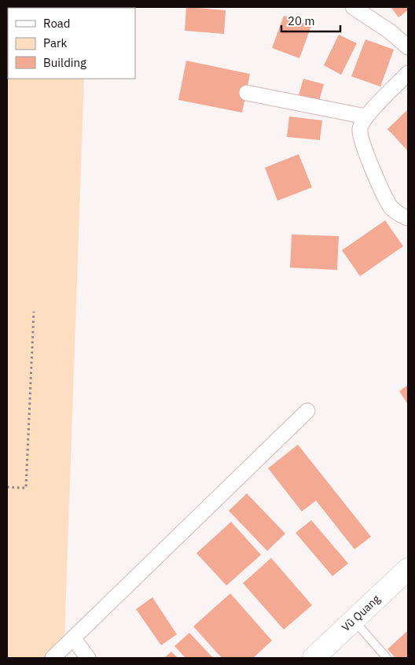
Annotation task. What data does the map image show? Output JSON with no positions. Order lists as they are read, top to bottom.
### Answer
{
  "streets": {
    "main road": ["Vũ Quang"]
  },
  "legend": ["Road", "Park", "Building"],
  "scale_bar": "20 m"
}
